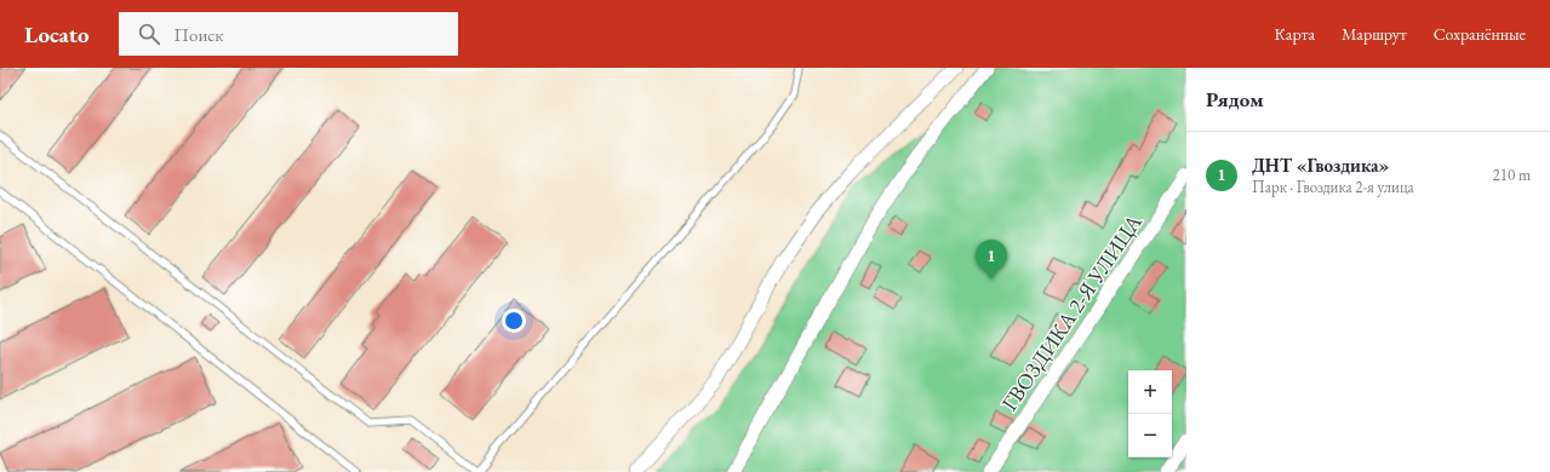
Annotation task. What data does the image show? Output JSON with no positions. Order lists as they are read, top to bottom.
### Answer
{
  "streets": {
    "street": ["ГВОЗДИКА 2-Я УЛИЦА"]
  },
  "page": {
    "header": "Locato",
    "search": "Поиск",
    "nav": ["Карта", "Маршрут", "Сохранённые"],
    "heading": "Рядом",
    "list": [
      {
        "mark": "1",
        "name": "ДНТ «Гвоздика»",
        "note": "Парк · Гвоздика 2-я улица",
        "value": "210 m"
      }
    ],
    "pins": "1",
    "map_buttons": ["+", "−"]
  }
}
